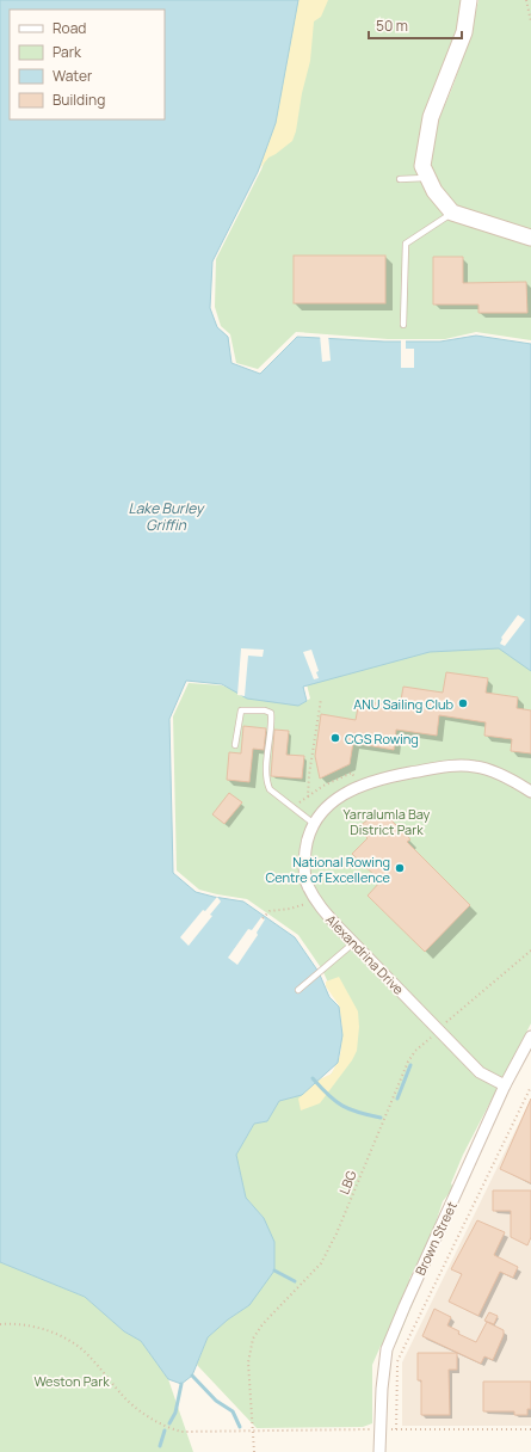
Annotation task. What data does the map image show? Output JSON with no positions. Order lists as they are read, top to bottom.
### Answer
{
  "streets": {
    "street": ["Alexandrina Drive", "Brown Street"],
    "path": ["LBG"]
  },
  "crossings": [
    ["Alexandrina Drive", "LBG"],
    ["Alexandrina Drive", "Brown Street"]
  ],
  "water": ["Lake Burley Griffin"],
  "parks": ["Yarralumla Bay District Park", "Weston Park"],
  "places": ["ANU Sailing Club", "CGS Rowing", "National Rowing Centre of Excellence"],
  "legend": [
    "Road",
    "Park",
    "Water",
    "Building"
  ],
  "scale_bar": "50 m"
}
